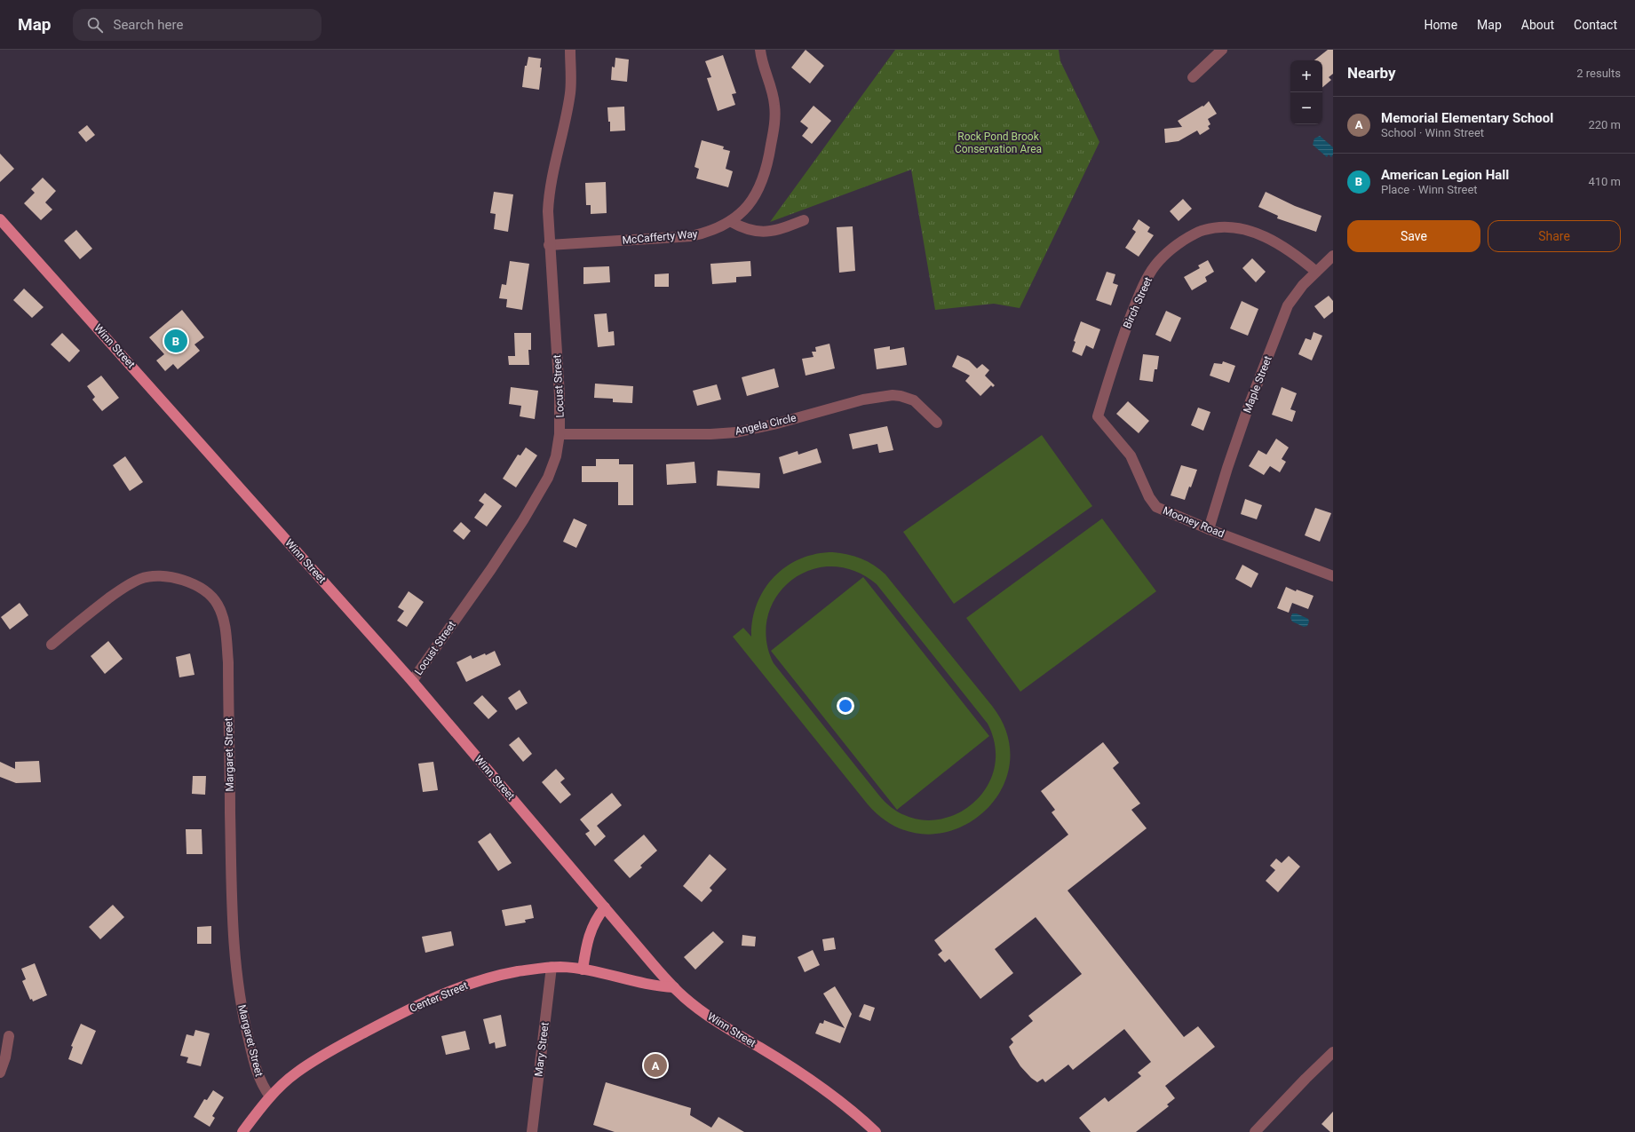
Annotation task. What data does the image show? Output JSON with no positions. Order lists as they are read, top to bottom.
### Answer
{
  "streets": {
    "main road": ["Winn Street", "Center Street"],
    "street": [
      "McCafferty Way",
      "Birch Street",
      "Maple Street",
      "Locust Street",
      "Angela Circle",
      "Mooney Road",
      "Margaret Street",
      "Mary Street"
    ]
  },
  "crossings": [
    ["McCafferty Way", "Locust Street"],
    ["Birch Street", "Maple Street"],
    ["Birch Street", "Mooney Road"],
    ["Winn Street", "Locust Street"],
    ["Winn Street", "Center Street"],
    ["Maple Street", "Mooney Road"],
    ["Locust Street", "Angela Circle"],
    ["Margaret Street", "Center Street"],
    ["Center Street", "Mary Street"]
  ],
  "parks": ["Rock Pond Brook Conservation Area"],
  "page": {
    "header": "Map",
    "search": "Search here",
    "nav": [
      "Home",
      "Map",
      "About",
      "Contact"
    ],
    "heading": ["Nearby", "2 results"],
    "map_buttons": ["+", "−"],
    "list": [
      {
        "mark": "A",
        "name": "Memorial Elementary School",
        "note": "School · Winn Street",
        "value": "220 m"
      },
      {
        "mark": "B",
        "name": "American Legion Hall",
        "note": "Place · Winn Street",
        "value": "410 m"
      }
    ],
    "buttons": ["Save", "Share"],
    "pins": ["B", "A"]
  }
}
